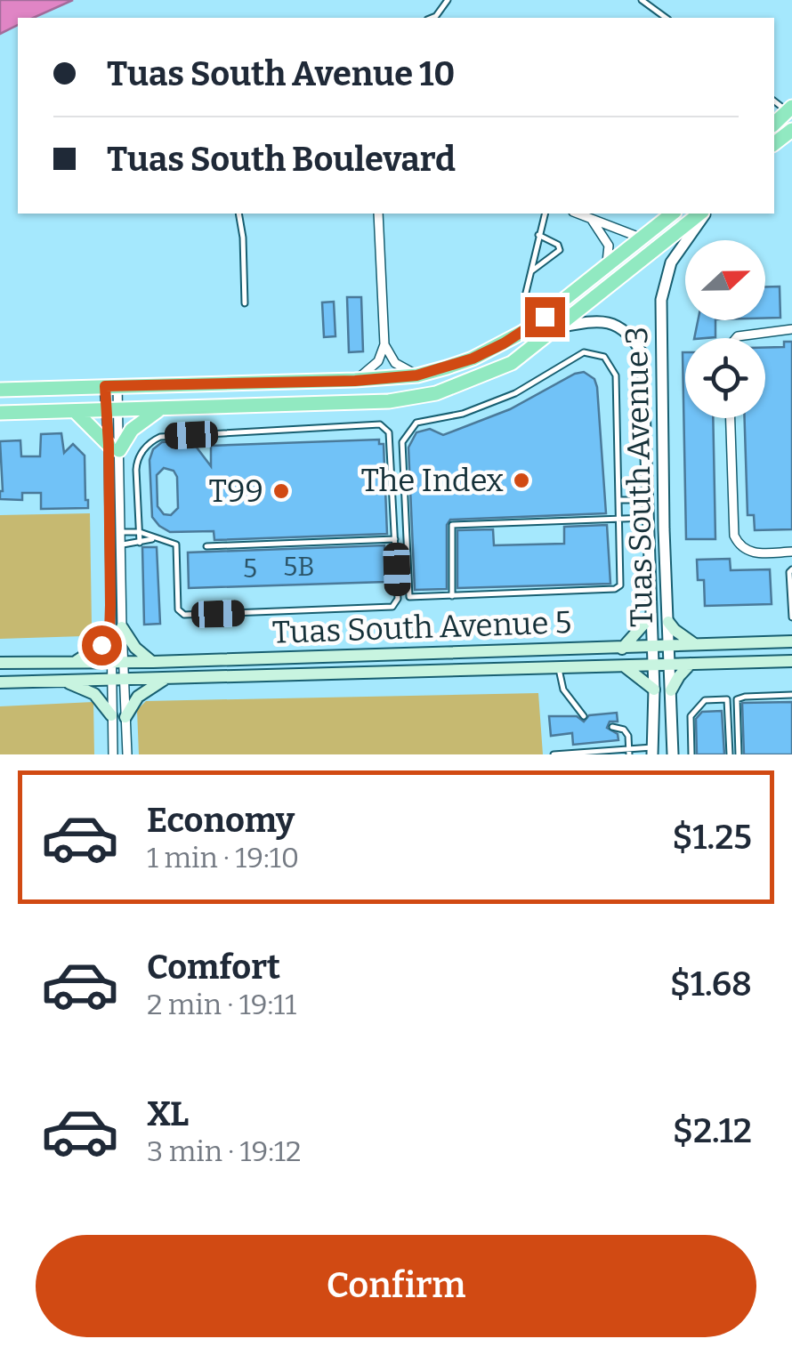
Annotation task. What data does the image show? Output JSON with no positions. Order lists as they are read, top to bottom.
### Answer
{
  "streets": {
    "main road": ["Tuas South Avenue 5"],
    "street": ["Tuas South Avenue 3"]
  },
  "crossings": [
    ["Tuas South Avenue 3", "Tuas South Avenue 5"]
  ],
  "places": ["The Index", "T99"],
  "house_numbers": ["5B", "5"],
  "north": "right",
  "page": {
    "banner": ["Tuas South Avenue 10", "Tuas South Boulevard"],
    "list": [
      {
        "name": "Economy",
        "note": "1 min · 19:10",
        "value": "$1.25"
      },
      {
        "name": "Comfort",
        "note": "2 min · 19:11",
        "value": "$1.68"
      },
      {
        "name": "XL",
        "note": "3 min · 19:12",
        "value": "$2.12"
      }
    ],
    "buttons": "Confirm"
  }
}
